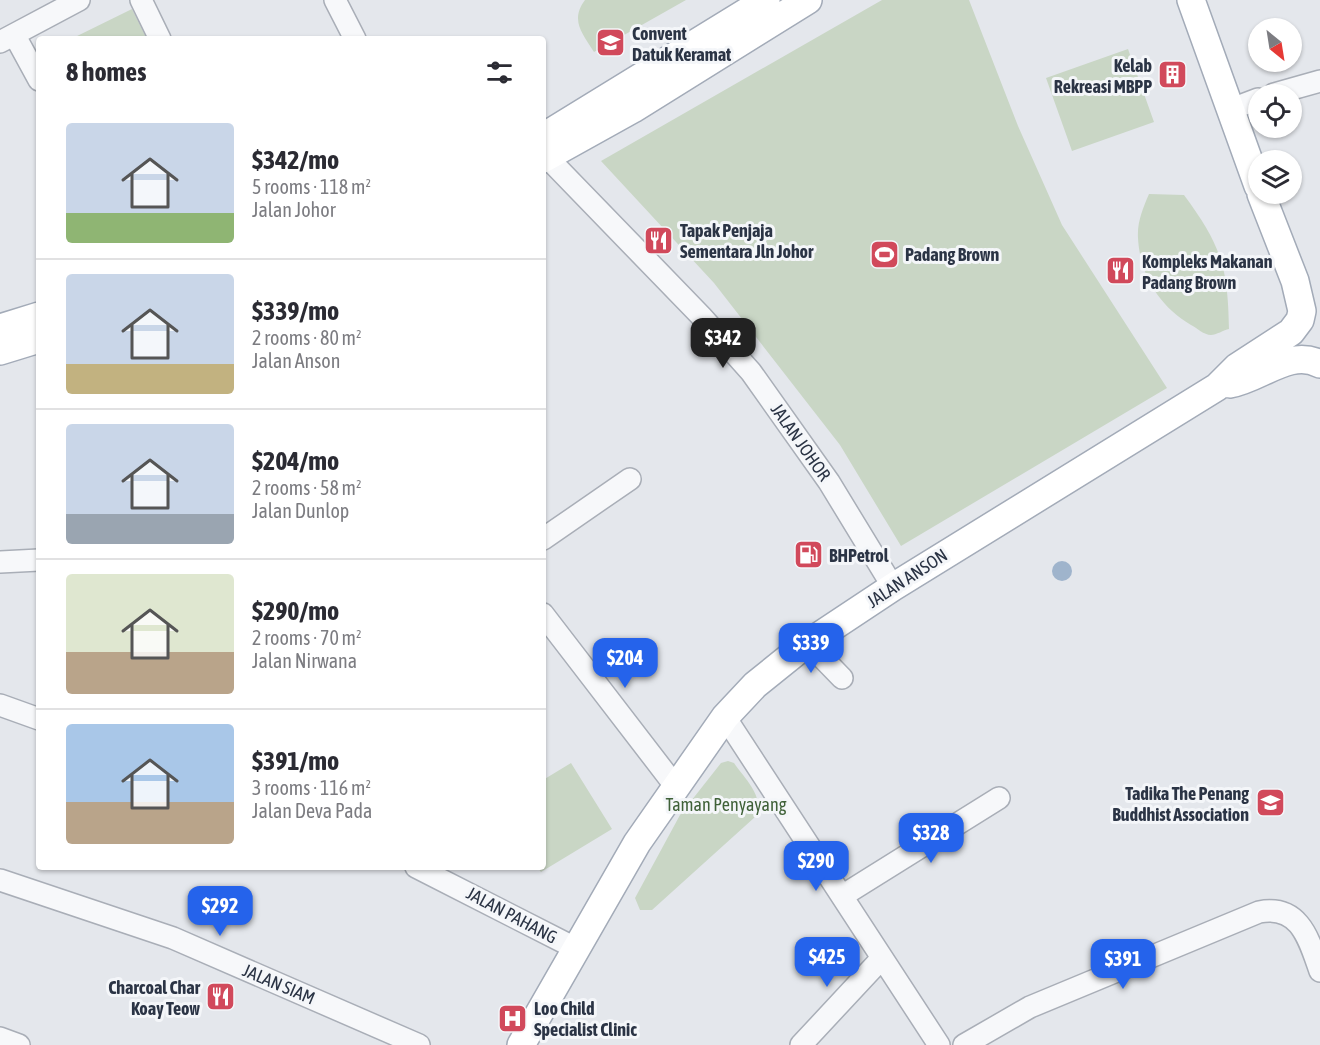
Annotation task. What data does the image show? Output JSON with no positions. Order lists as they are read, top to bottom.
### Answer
{
  "streets": {
    "main road": ["JALAN ANSON"],
    "street": ["JALAN JOHOR", "JALAN PAHANG", "JALAN SIAM"]
  },
  "crossings": [
    ["JALAN JOHOR", "JALAN ANSON"],
    ["JALAN ANSON", "JALAN PAHANG"]
  ],
  "parks": ["Taman Penyayang"],
  "places": {
    "school or university": ["Convent Datuk Keramat", "Tadika The Penang Buddhist Association"],
    "building": ["Kelab Rekreasi MBPP"],
    "restaurant": ["Tapak Penjaja Sementara Jln Johor", "Kompleks Makanan Padang Brown", "Charcoal Char Koay Teow"],
    "sports": ["Padang Brown"],
    "fuel station": ["BHPetrol"],
    "hospital": ["Loo Child Specialist Clinic"]
  },
  "north": "bottom right",
  "page": {
    "heading": "8 homes",
    "list": [
      {
        "name": "$342/mo",
        "note": "5 rooms · 118 m² · Jalan Johor"
      },
      {
        "name": "$339/mo",
        "note": "2 rooms · 80 m² · Jalan Anson"
      },
      {
        "name": "$204/mo",
        "note": "2 rooms · 58 m² · Jalan Dunlop"
      },
      {
        "name": "$290/mo",
        "note": "2 rooms · 70 m² · Jalan Nirwana"
      },
      {
        "name": "$391/mo",
        "note": "3 rooms · 116 m² · Jalan Deva Pada"
      }
    ],
    "price": [
      "$342",
      "$339",
      "$204",
      "$328",
      "$290",
      "$292",
      "$425",
      "$391"
    ]
  }
}
